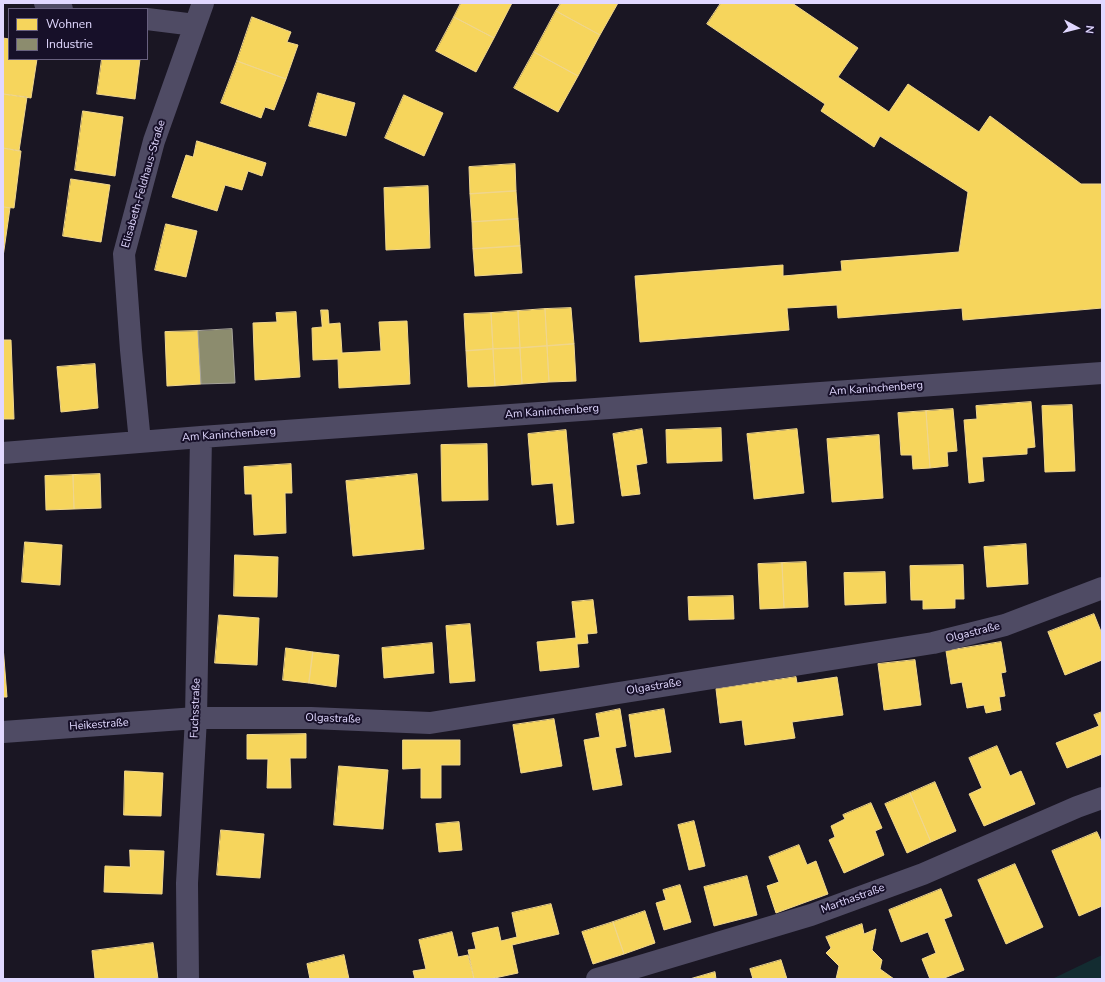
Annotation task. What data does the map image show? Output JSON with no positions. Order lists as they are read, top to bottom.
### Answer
{
  "streets": {
    "street": [
      "Elisabeth-Feldhaus-Straße",
      "Am Kaninchenberg",
      "Olgastraße",
      "Fuchsstraße",
      "Heikestraße",
      "Marthastraße"
    ]
  },
  "crossings": [
    ["Elisabeth-Feldhaus-Straße", "Am Kaninchenberg"],
    ["Am Kaninchenberg", "Fuchsstraße"],
    ["Olgastraße", "Fuchsstraße"],
    ["Olgastraße", "Heikestraße"],
    ["Fuchsstraße", "Heikestraße"]
  ],
  "legend": ["Wohnen", "Industrie"],
  "north": "right"
}
